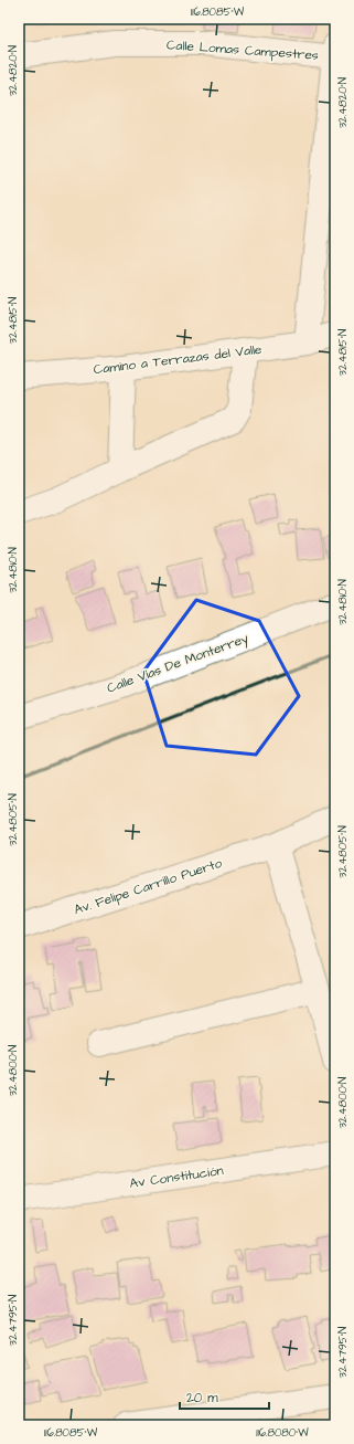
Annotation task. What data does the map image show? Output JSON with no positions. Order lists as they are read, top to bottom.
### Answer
{
  "streets": {
    "street": [
      "Calle Lomas Campestres",
      "Camino a Terrazas del Valle",
      "Calle Vías De Monterrey",
      "Av. Felipe Carrillo Puerto",
      "Av Constitución"
    ]
  },
  "scale_bar": "20 m",
  "coordinates": [
    "116.8085°W",
    "32.4820°N",
    "32.4815°N",
    "32.4810°N",
    "32.4805°N",
    "32.4800°N",
    "32.4795°N",
    "116.8080°W"
  ]
}
